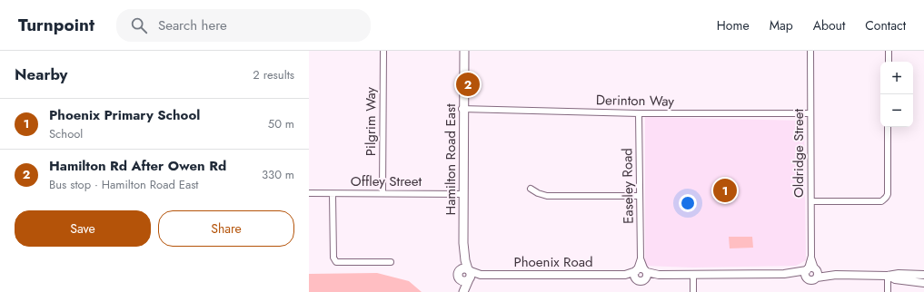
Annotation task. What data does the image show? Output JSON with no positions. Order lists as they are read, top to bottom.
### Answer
{
  "streets": {
    "main road": ["Hamilton Road East"],
    "street": [
      "Derinton Way",
      "Pilgrim Way",
      "Oldridge Street",
      "Offley Street",
      "Easeley Road",
      "Phoenix Road"
    ]
  },
  "crossings": [
    ["Derinton Way", "Oldridge Street"],
    ["Derinton Way", "Hamilton Road East"],
    ["Derinton Way", "Easeley Road"],
    ["Pilgrim Way", "Offley Street"],
    ["Hamilton Road East", "Offley Street"],
    ["Hamilton Road East", "Phoenix Road"],
    ["Easeley Road", "Phoenix Road"]
  ],
  "page": {
    "header": "Turnpoint",
    "search": "Search here",
    "nav": [
      "Home",
      "Map",
      "About",
      "Contact"
    ],
    "heading": ["Nearby", "2 results"],
    "map_buttons": ["+", "−"],
    "pins": ["2", "1"],
    "list": [
      {
        "mark": "1",
        "name": "Phoenix Primary School",
        "note": "School",
        "value": "50 m"
      },
      {
        "mark": "2",
        "name": "Hamilton Rd After Owen Rd",
        "note": "Bus stop · Hamilton Road East",
        "value": "330 m"
      }
    ],
    "buttons": ["Save", "Share"]
  }
}
